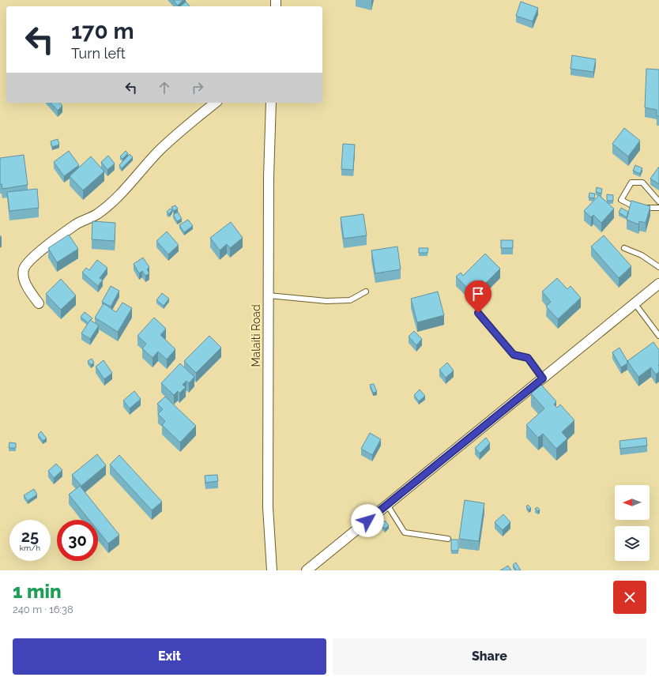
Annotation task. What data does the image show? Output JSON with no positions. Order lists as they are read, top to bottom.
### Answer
{
  "streets": {
    "street": ["Malaiti Road"]
  },
  "north": "left",
  "page": {
    "turn": ["170 m", "Turn left"],
    "speed": "25 km/h",
    "limit": "30",
    "heading": ["1 min", "240 m · 16:38"],
    "buttons": ["Exit", "Share"]
  }
}
